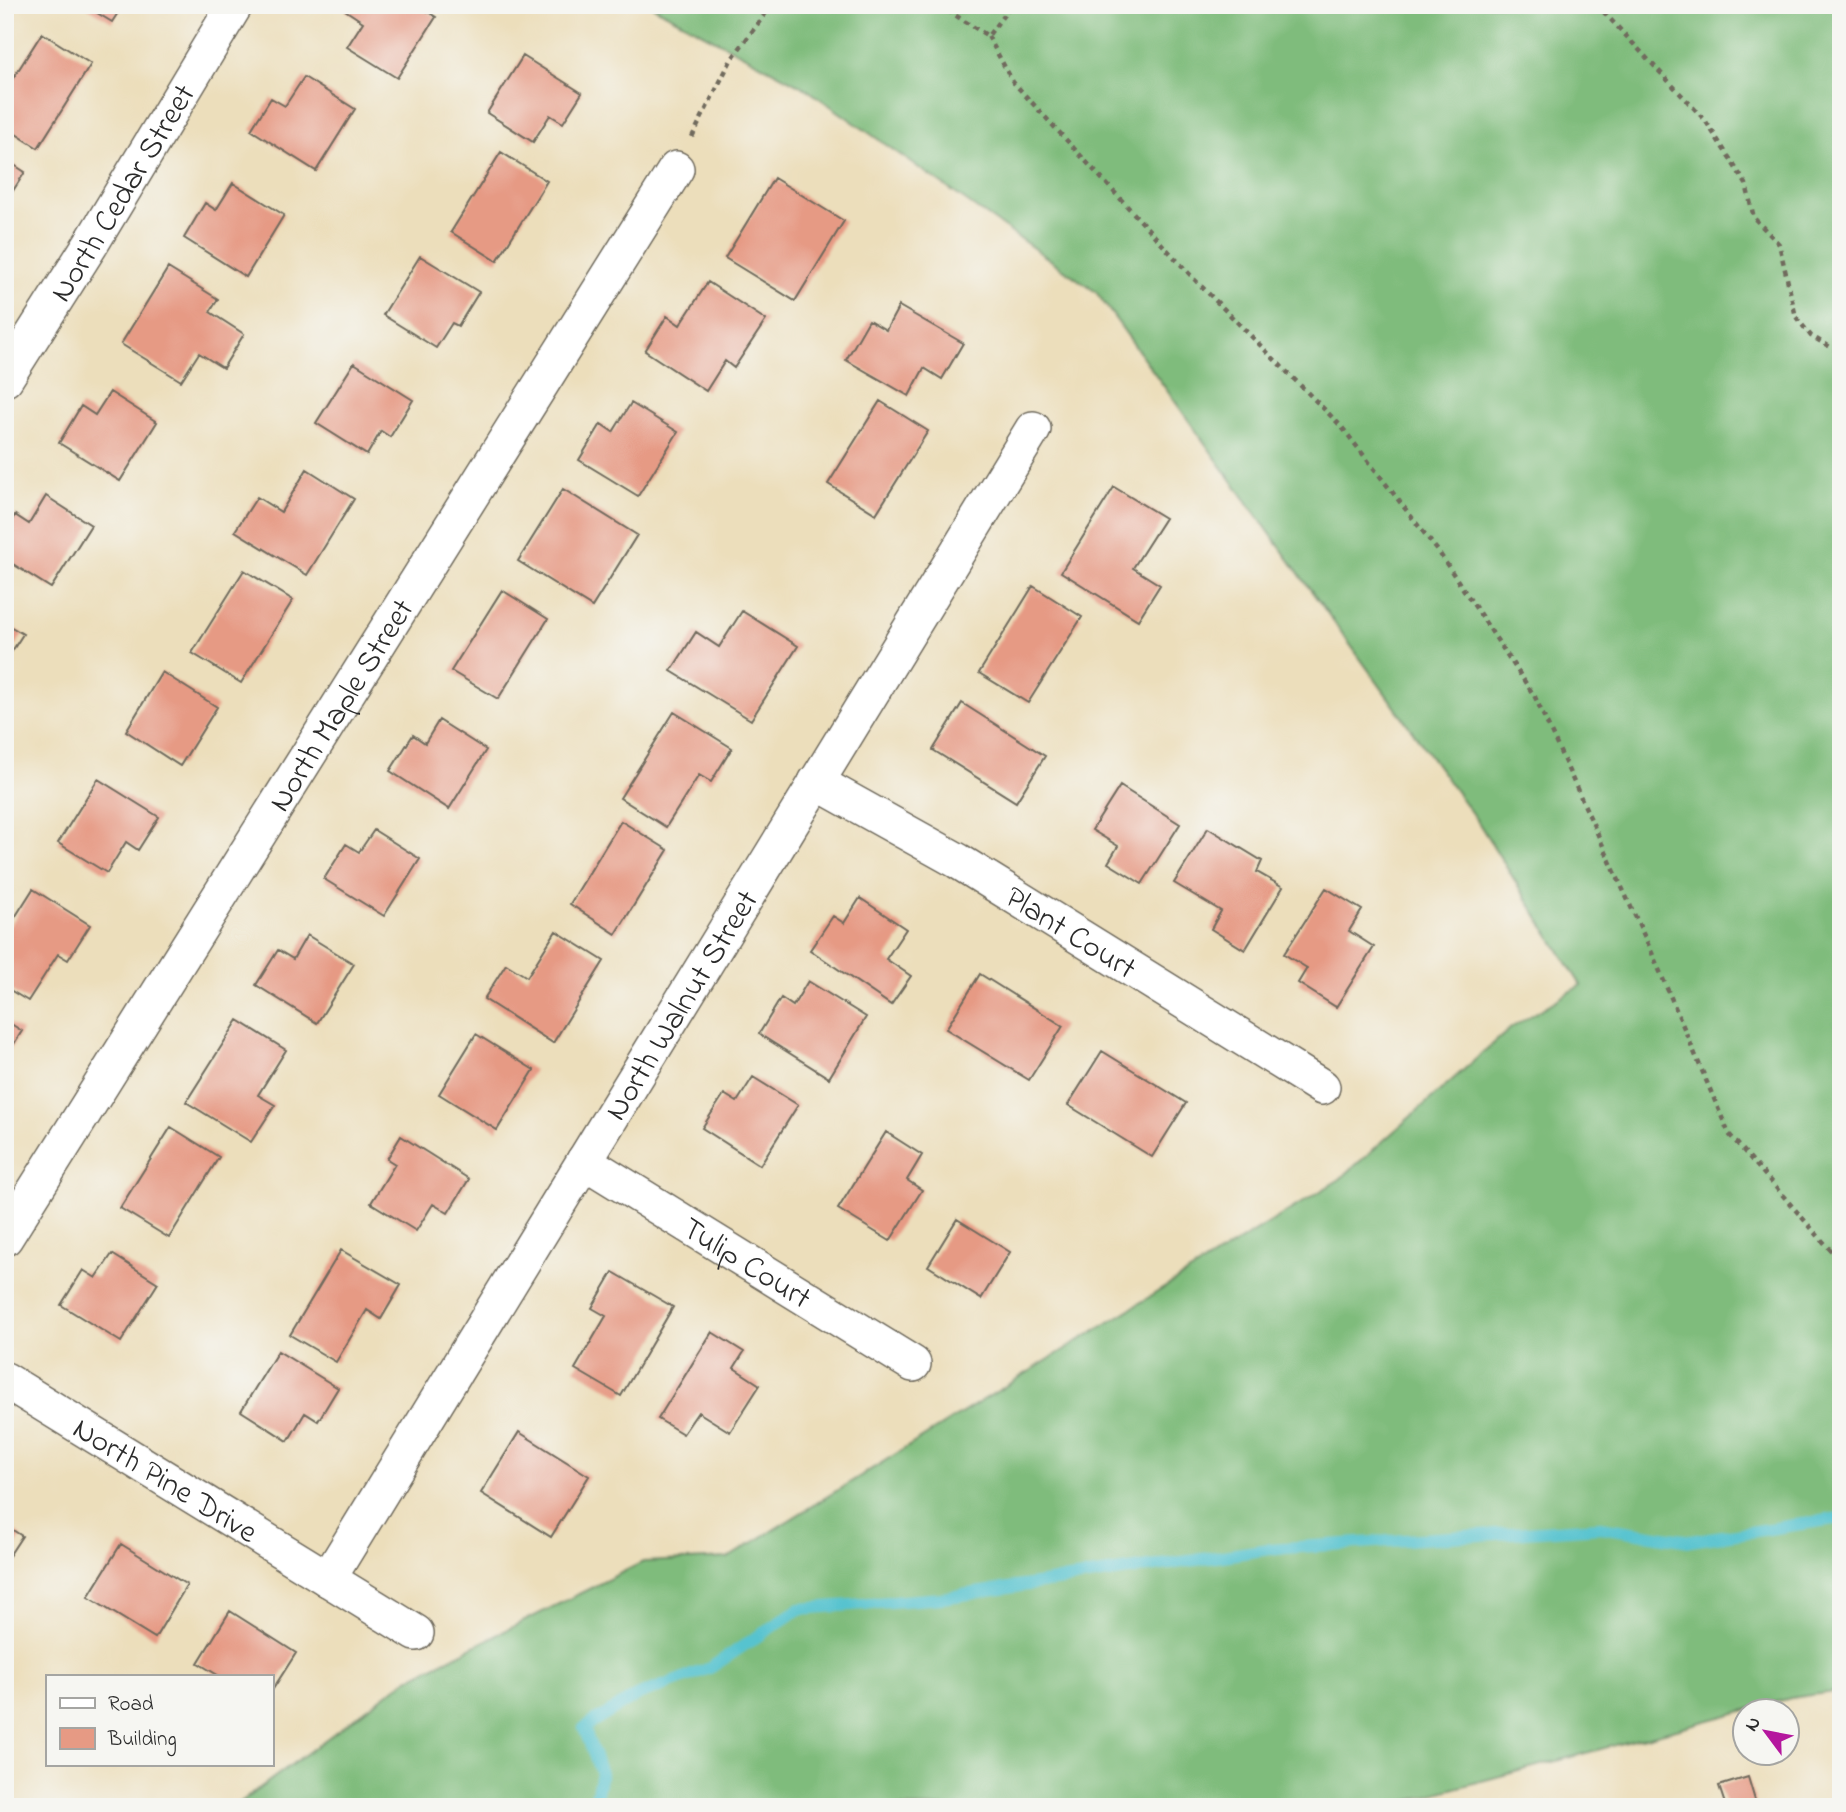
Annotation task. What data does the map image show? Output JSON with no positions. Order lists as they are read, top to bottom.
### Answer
{
  "streets": {
    "street": [
      "North Cedar Street",
      "North Maple Street",
      "Plant Court",
      "North Walnut Street",
      "Tulip Court",
      "North Pine Drive"
    ]
  },
  "crossings": [
    ["Plant Court", "North Walnut Street"],
    ["North Walnut Street", "Tulip Court"],
    ["North Walnut Street", "North Pine Drive"]
  ],
  "legend": ["Road", "Building"],
  "north": "top left"
}
